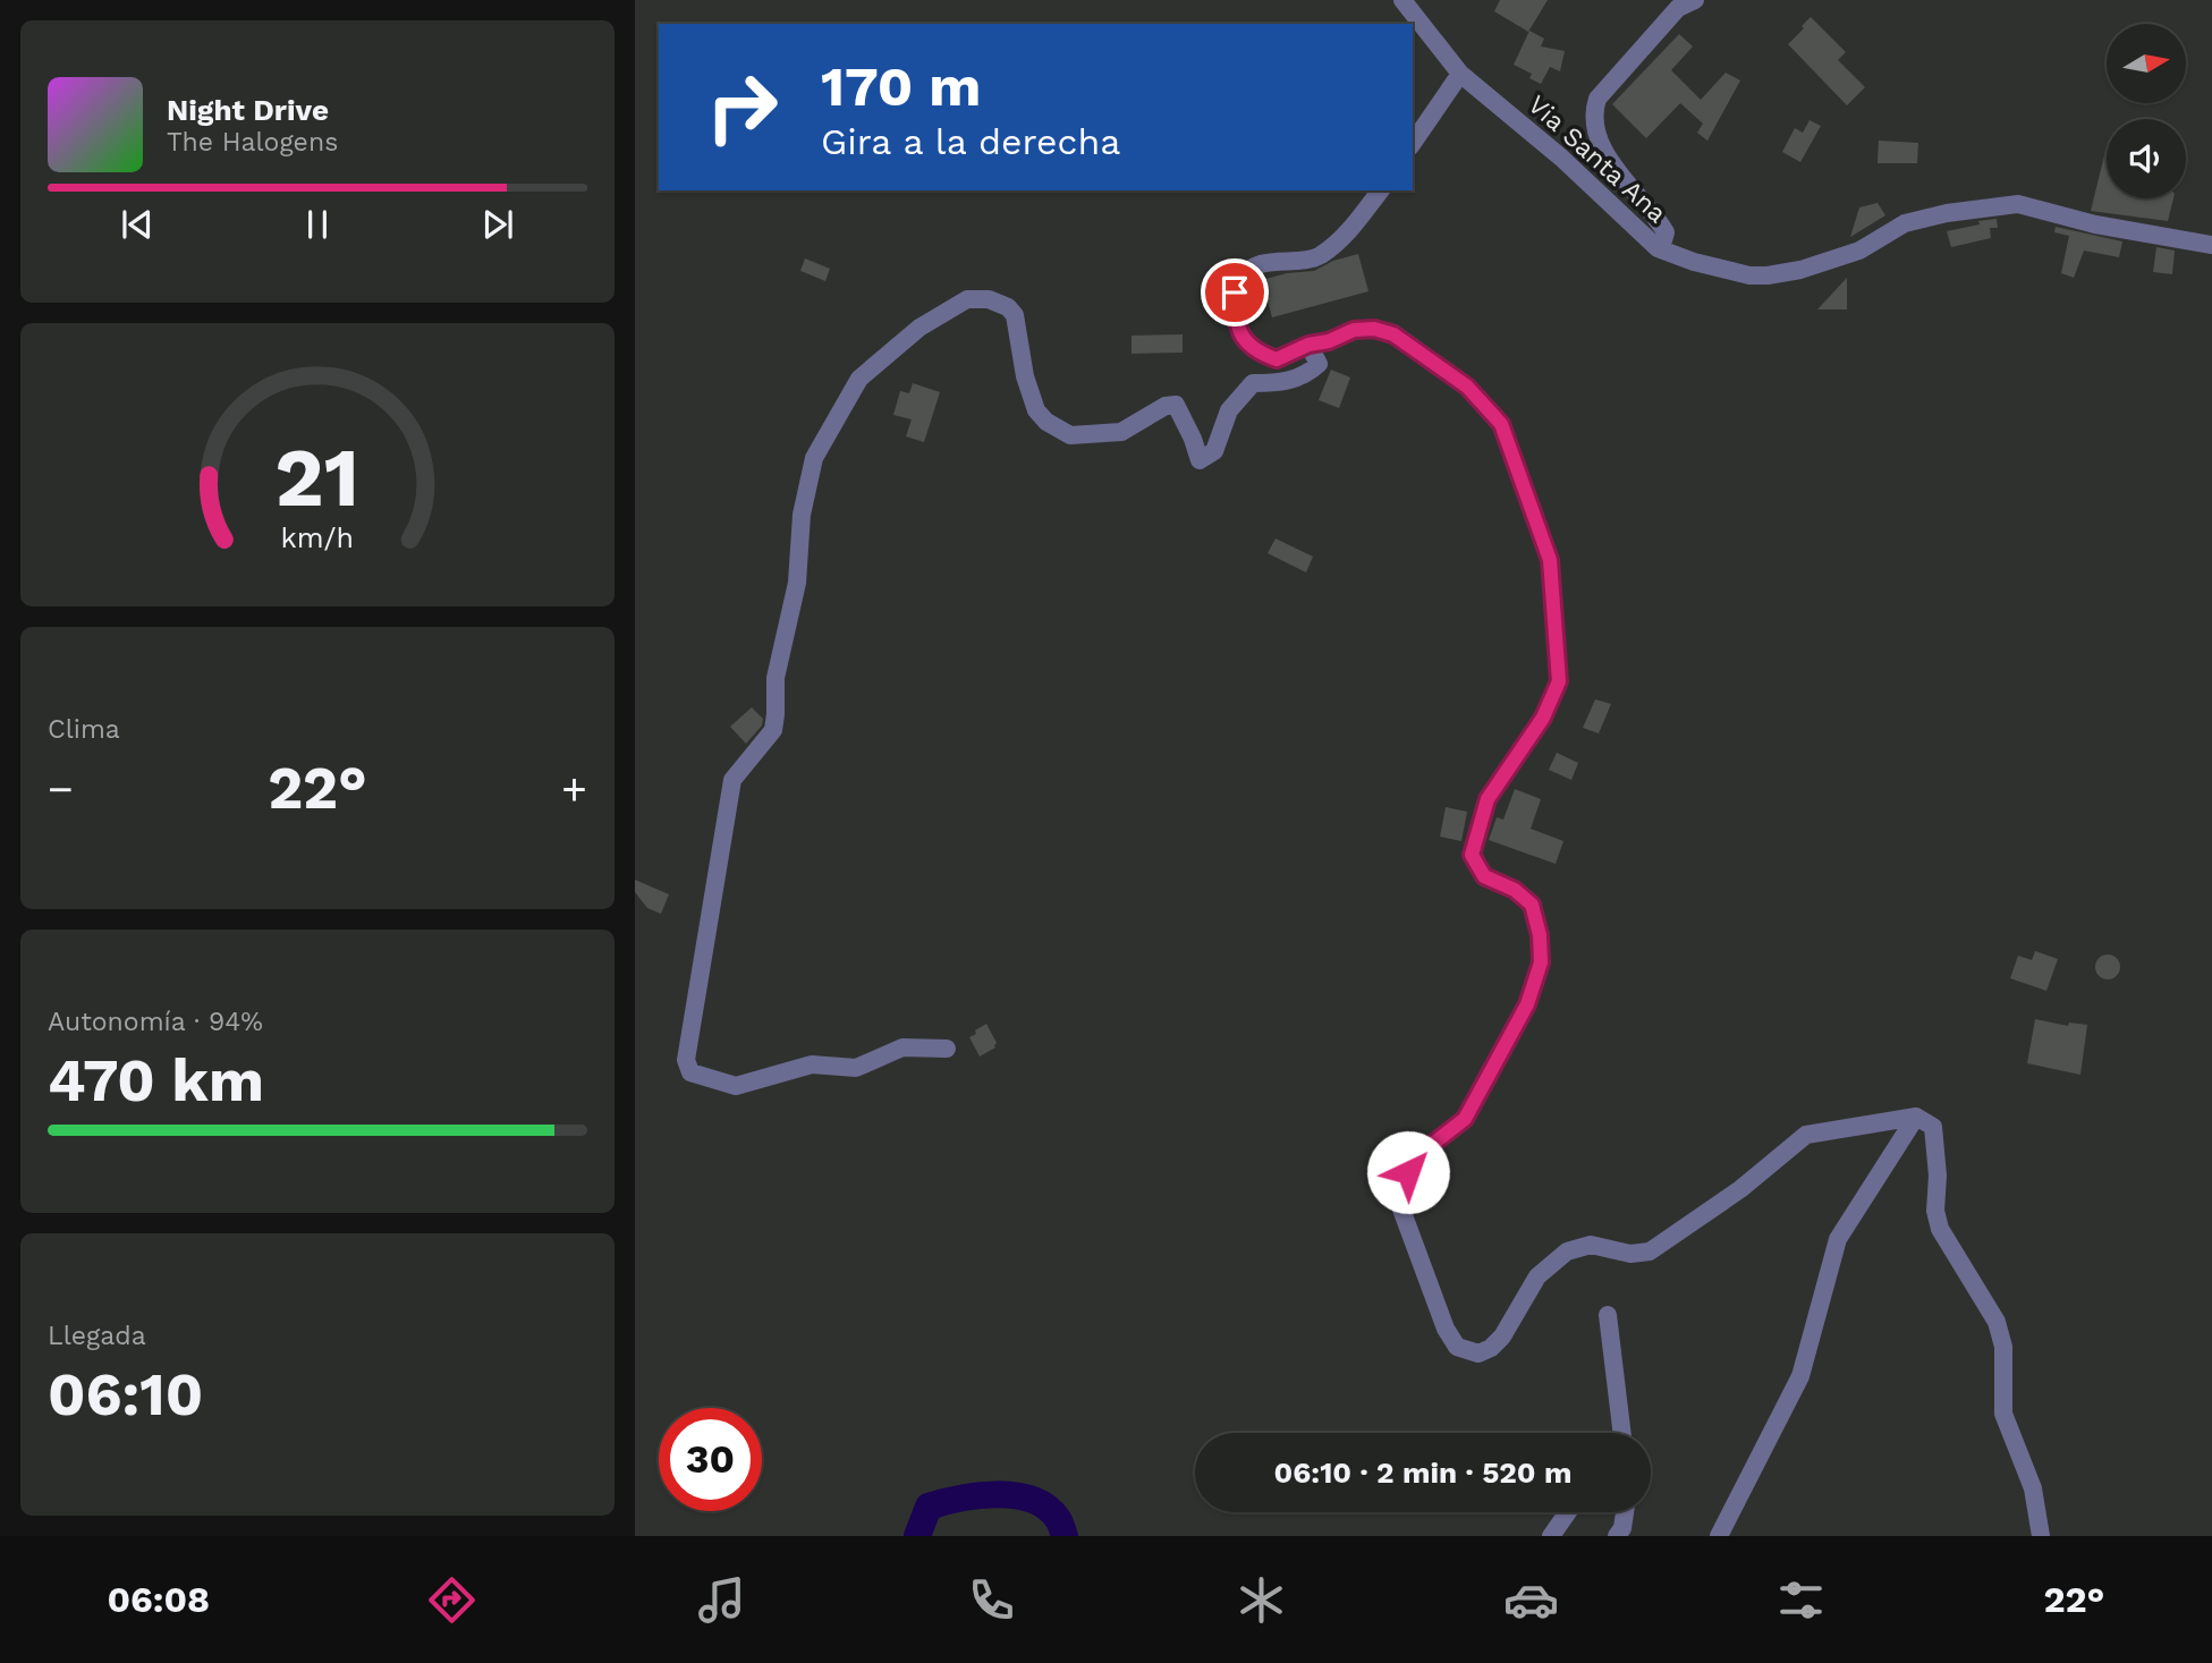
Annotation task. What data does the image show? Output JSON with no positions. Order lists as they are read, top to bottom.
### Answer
{
  "streets": {
    "street": ["Via Santa Ana"]
  },
  "north": "right",
  "page": {
    "turn": ["170 m", "Gira a la derecha"],
    "song": ["Night Drive", "The Halogens"],
    "tile": [
      "Clima",
      ["Autonomía · 94%", "470 km"],
      ["Llegada", "06:10"]
    ],
    "heat": ["−", "22°", "+"],
    "limit": "30",
    "trip": "06:10 · 2 min · 520 m",
    "tabs": ["06:08", "22°"],
    "gauge": ["21", "km/h"]
  }
}
